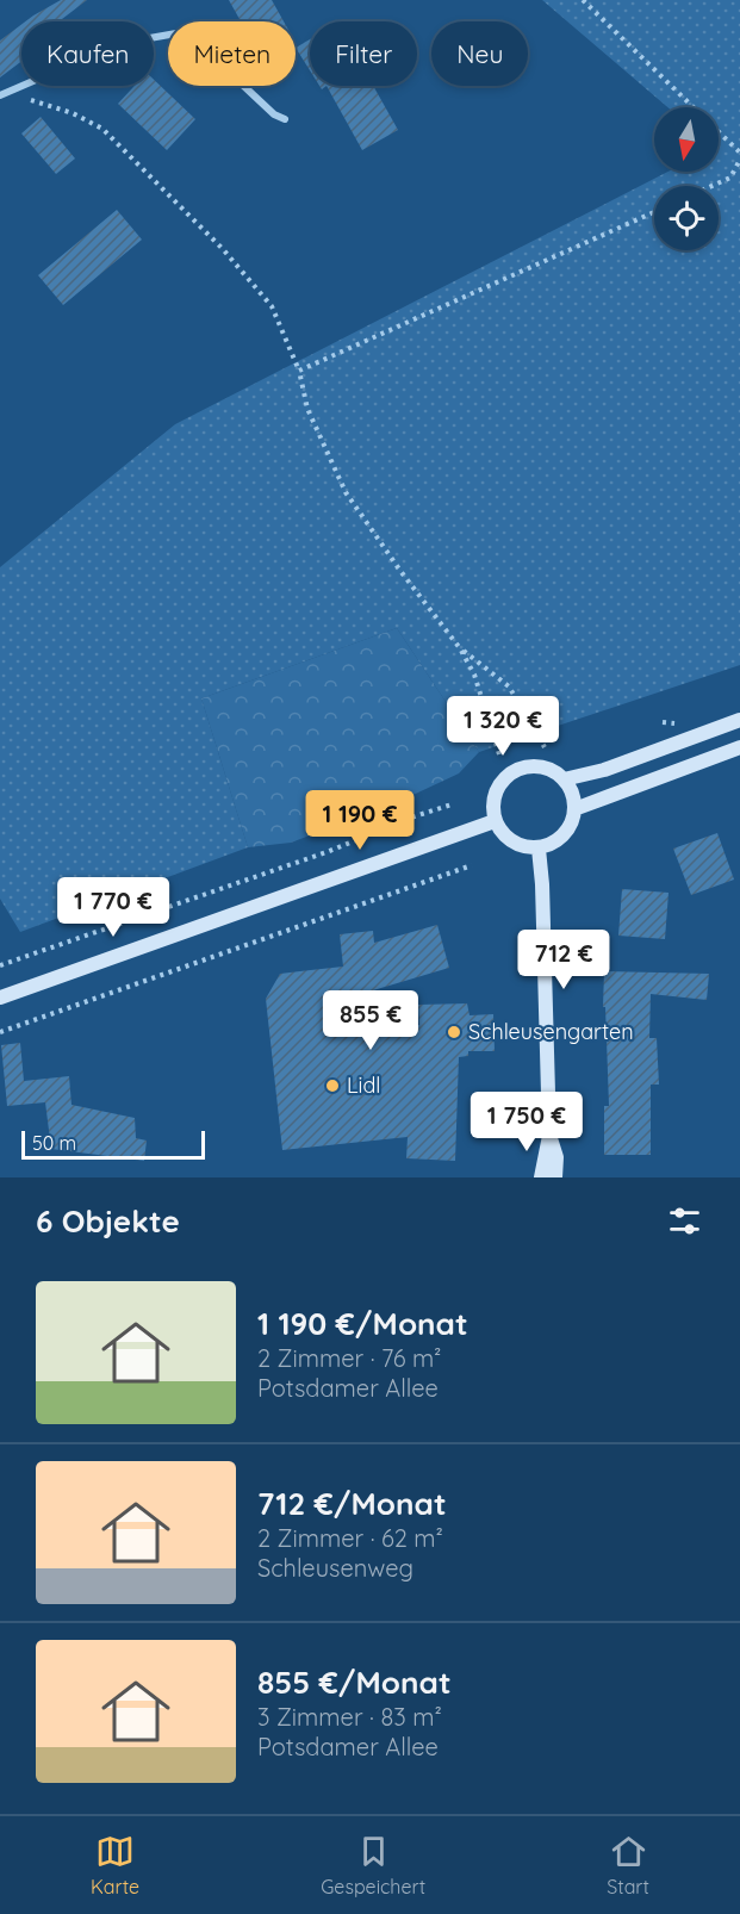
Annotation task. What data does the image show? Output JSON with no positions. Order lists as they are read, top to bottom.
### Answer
{
  "places": ["Schleusengarten", "Lidl"],
  "scale_bar": "50 m",
  "north": "bottom",
  "page": {
    "chip": [
      "Kaufen",
      "Mieten",
      "Filter",
      "Neu"
    ],
    "price": [
      "1 320 €",
      "1 190 €",
      "1 770 €",
      "712 €",
      "855 €",
      "1 750 €"
    ],
    "scale": "50 m",
    "heading": "6 Objekte",
    "list": [
      {
        "name": "1 190 €/Monat",
        "note": "2 Zimmer · 76 m² · Potsdamer Allee"
      },
      {
        "name": "712 €/Monat",
        "note": "2 Zimmer · 62 m² · Schleusenweg"
      },
      {
        "name": "855 €/Monat",
        "note": "3 Zimmer · 83 m² · Potsdamer Allee"
      }
    ],
    "tabs": ["Karte", "Gespeichert", "Start"]
  }
}
